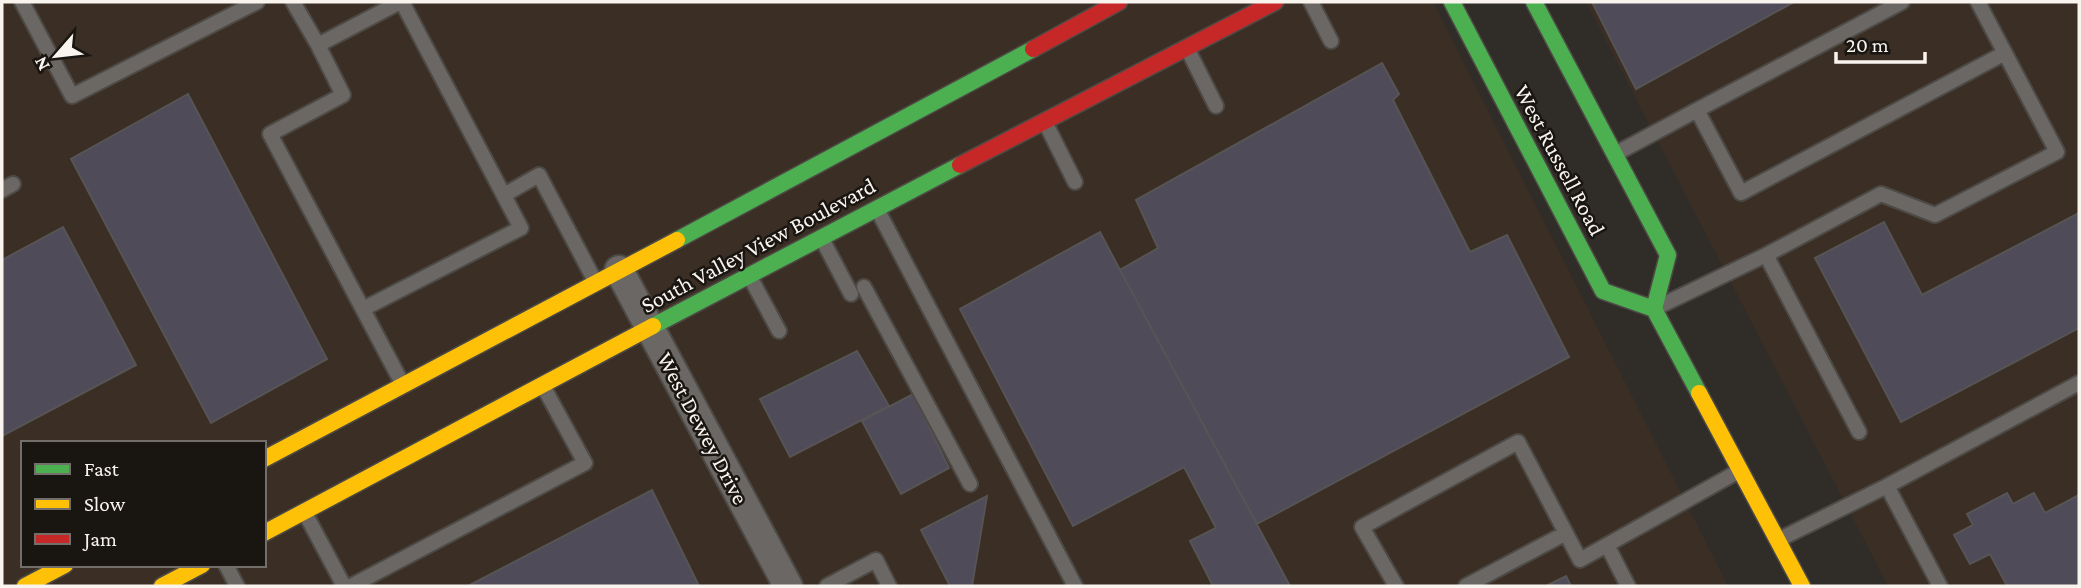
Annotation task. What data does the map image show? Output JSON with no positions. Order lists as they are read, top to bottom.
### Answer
{
  "streets": {
    "main road": ["West Russell Road", "South Valley View Boulevard"],
    "street": ["West Dewey Drive"]
  },
  "crossings": [
    ["South Valley View Boulevard", "West Dewey Drive"]
  ],
  "legend": ["Fast", "Slow", "Jam"],
  "scale_bar": "20 m",
  "north": "bottom left"
}
